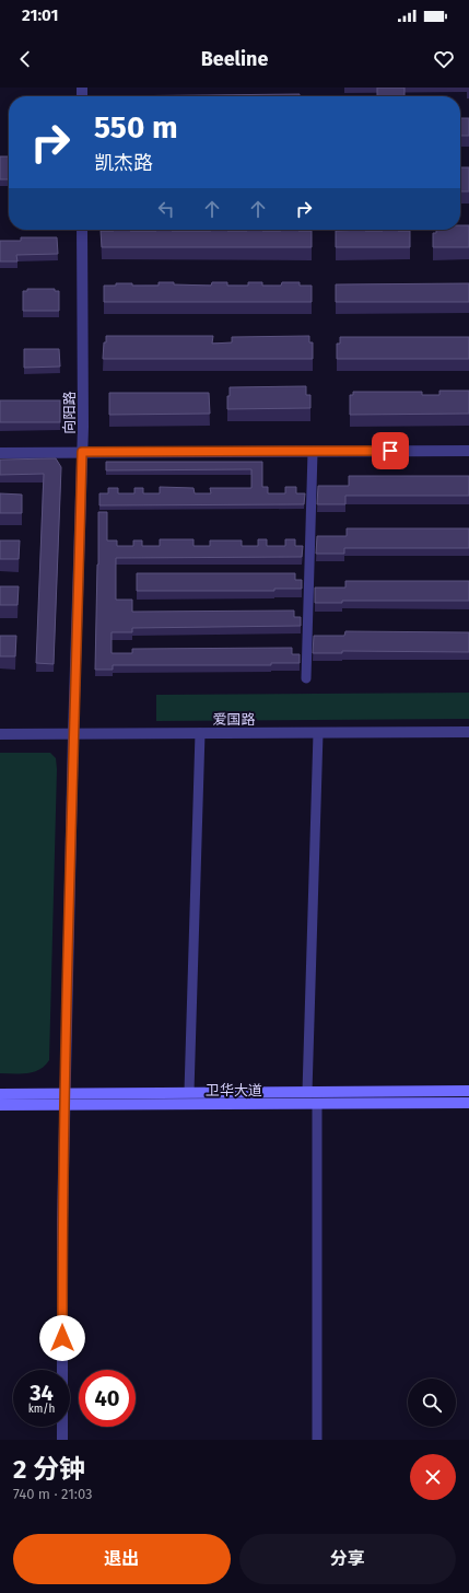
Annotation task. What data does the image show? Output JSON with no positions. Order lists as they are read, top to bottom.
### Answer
{
  "streets": {
    "main road": ["卫华大道"],
    "street": ["向阳路", "爱国路"]
  },
  "crossings": [
    ["向阳路", "爱国路"],
    ["向阳路", "卫华大道"]
  ],
  "page": {
    "status": "21:01",
    "header": "Beeline",
    "turn": ["550 m", "凯杰路"],
    "speed": "34 km/h",
    "limit": "40",
    "heading": ["2 分钟", "740 m · 21:03"],
    "buttons": ["退出", "分享"]
  }
}
